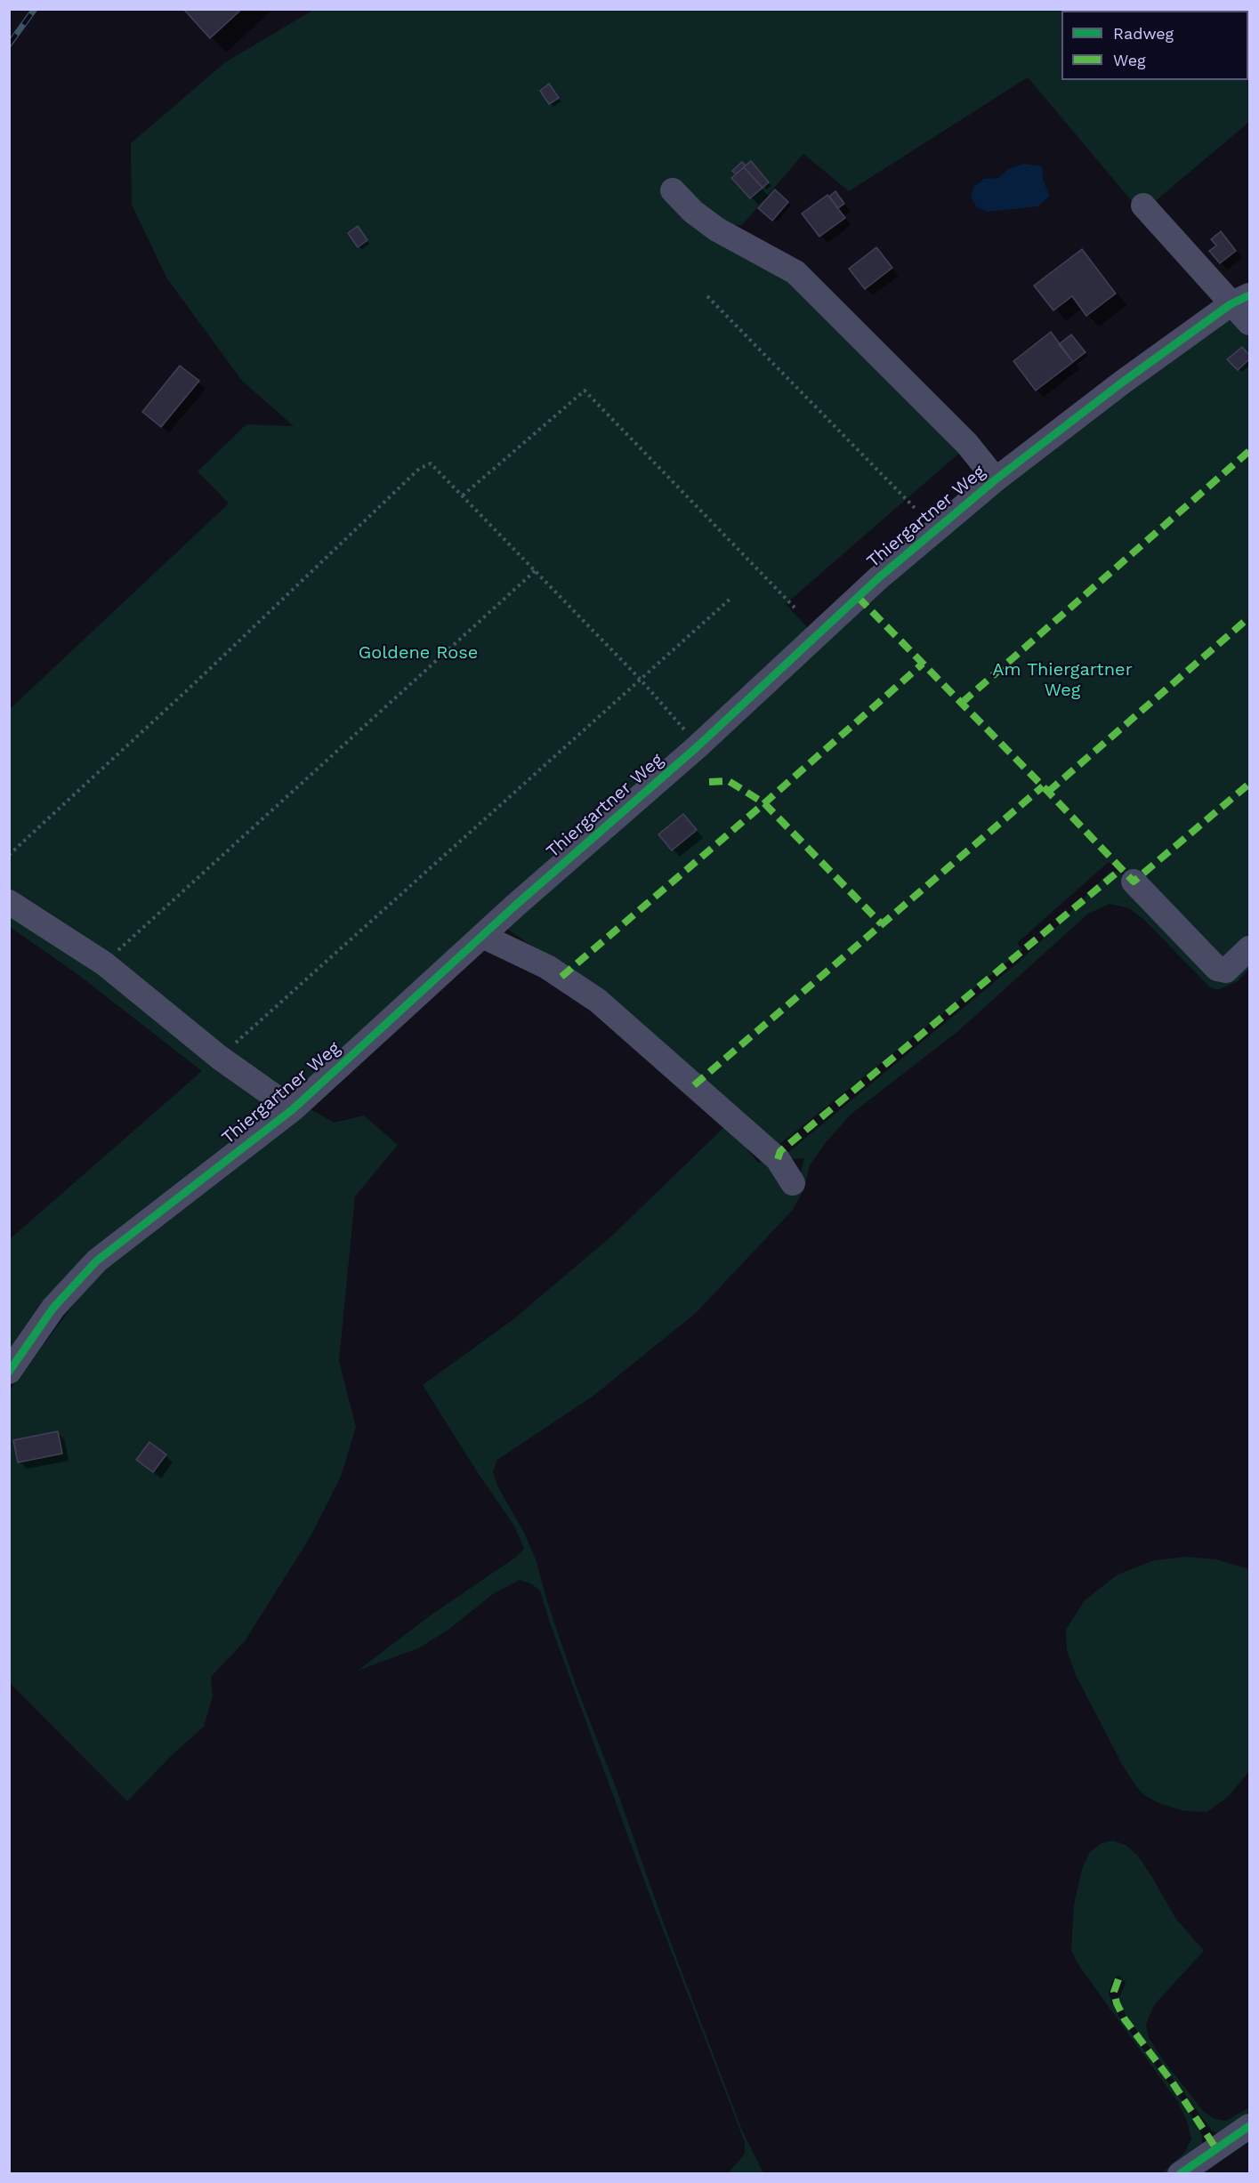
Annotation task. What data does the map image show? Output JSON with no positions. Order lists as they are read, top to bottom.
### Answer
{
  "streets": {
    "street": ["Thiergartner Weg"]
  },
  "parks": ["Goldene Rose", "Am Thiergartner Weg"],
  "legend": ["Radweg", "Weg"]
}
